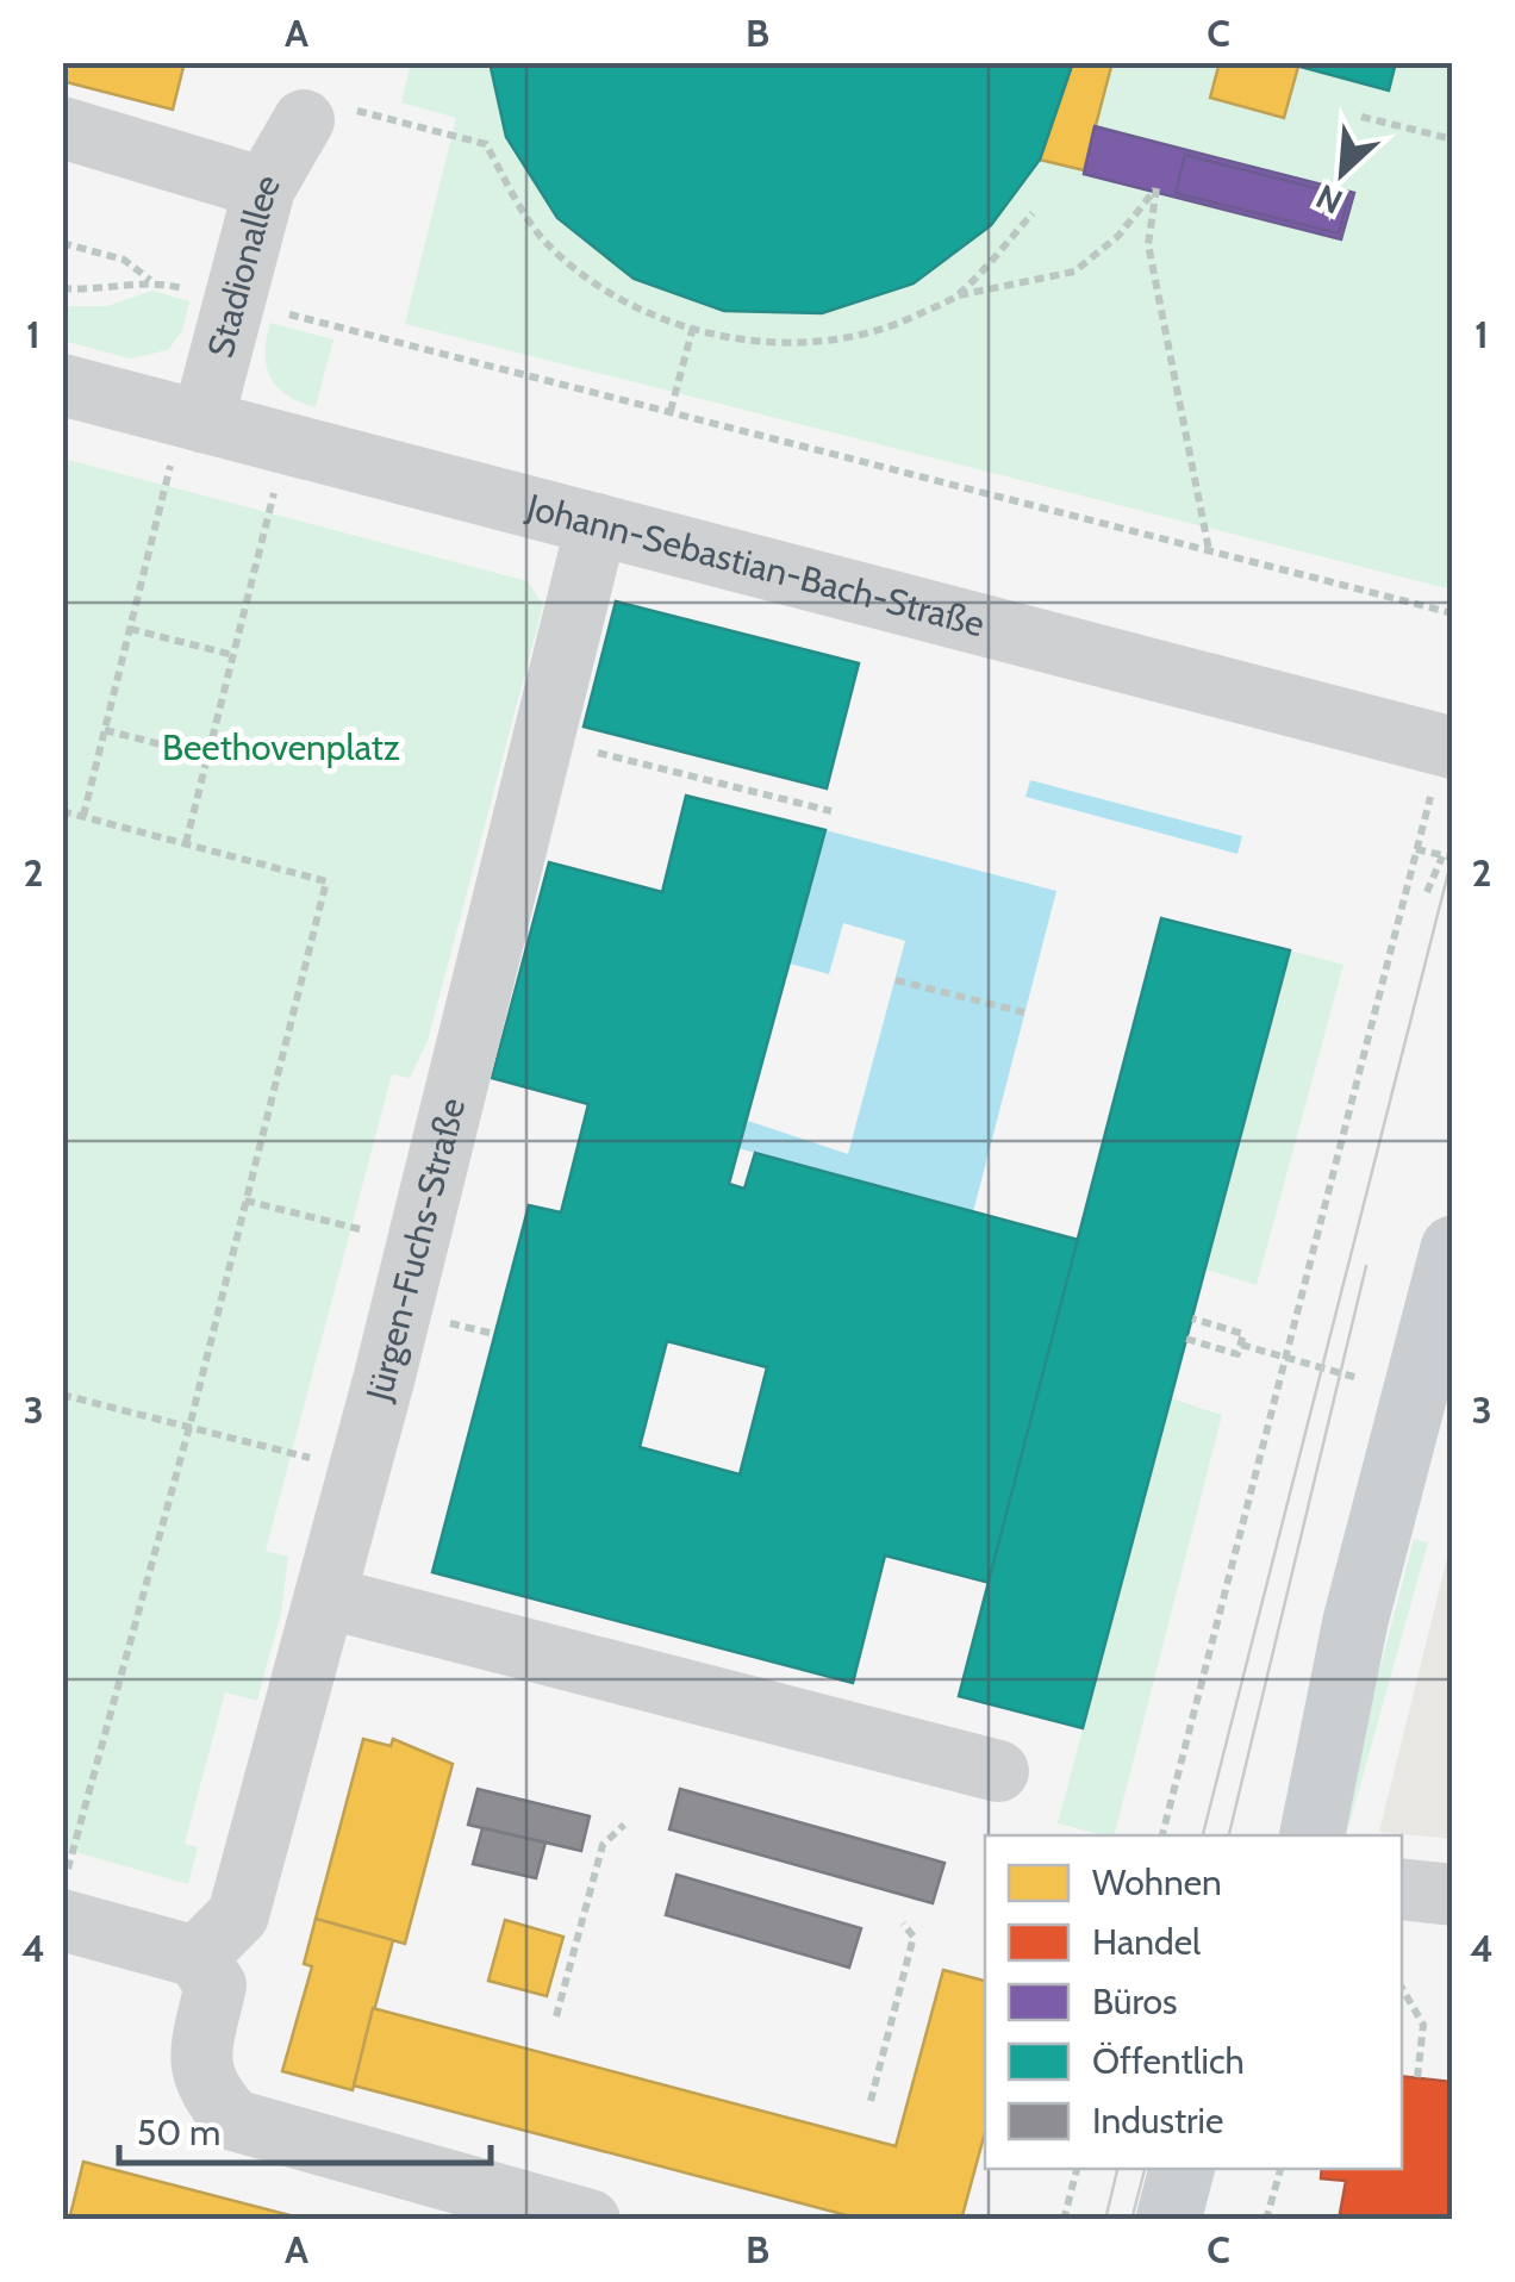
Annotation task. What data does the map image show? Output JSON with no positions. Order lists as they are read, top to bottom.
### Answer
{
  "streets": {
    "street": ["Stadionallee", "Johann-Sebastian-Bach-Straße", "Jürgen-Fuchs-Straße"]
  },
  "crossings": [
    ["Stadionallee", "Johann-Sebastian-Bach-Straße"],
    ["Johann-Sebastian-Bach-Straße", "Jürgen-Fuchs-Straße"]
  ],
  "parks": ["Beethovenplatz"],
  "legend": [
    "Wohnen",
    "Handel",
    "Büros",
    "Öffentlich",
    "Industrie"
  ],
  "scale_bar": "50 m",
  "north": "bottom left",
  "grid": {
    "columns": ["A", "B", "C"],
    "rows": [
      "1",
      "2",
      "3",
      "4"
    ]
  }
}
